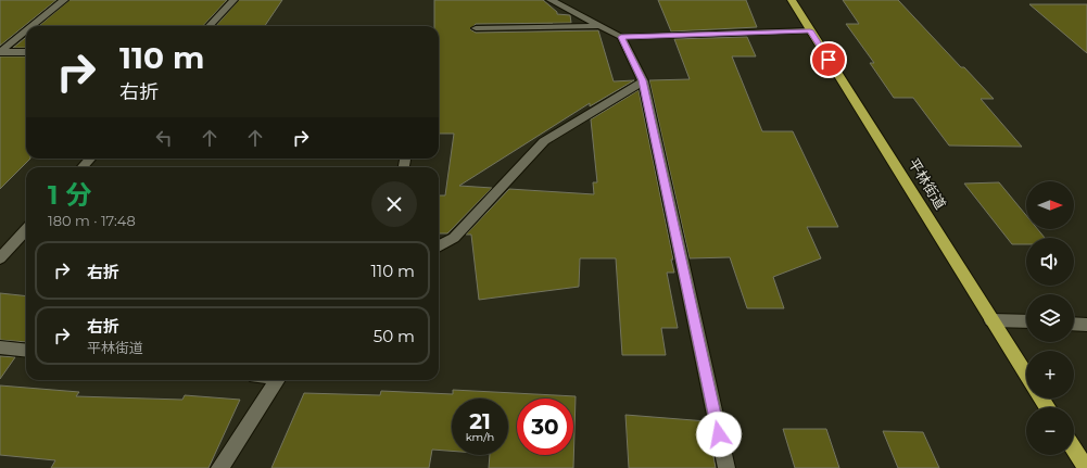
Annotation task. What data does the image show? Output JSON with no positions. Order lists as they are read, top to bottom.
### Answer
{
  "streets": {
    "highway": ["平林街道"]
  },
  "north": "right",
  "page": {
    "turn": ["110 m", "右折"],
    "heading": ["1 分", "180 m · 17:48"],
    "map_buttons": ["+", "−"],
    "list": [
      {
        "name": "右折",
        "value": "110 m"
      },
      {
        "name": "右折",
        "note": "平林街道",
        "value": "50 m"
      }
    ],
    "speed": "21 km/h",
    "limit": "30"
  }
}
